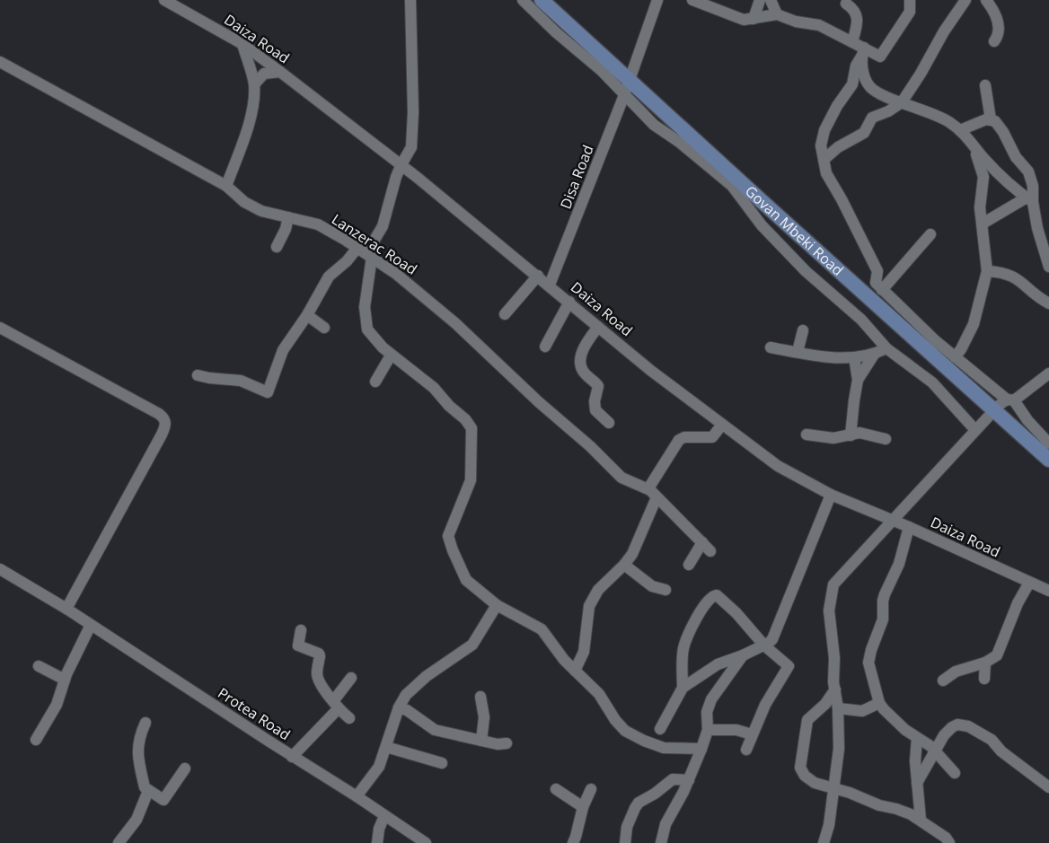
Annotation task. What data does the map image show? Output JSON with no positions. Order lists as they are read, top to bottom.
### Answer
{
  "streets": {
    "main road": ["Govan Mbeki Road"],
    "street": [
      "Daiza Road",
      "Disa Road",
      "Lanzerac Road",
      "Protea Road"
    ]
  },
  "crossings": [
    ["Daiza Road", "Disa Road"],
    ["Disa Road", "Govan Mbeki Road"]
  ]
}
